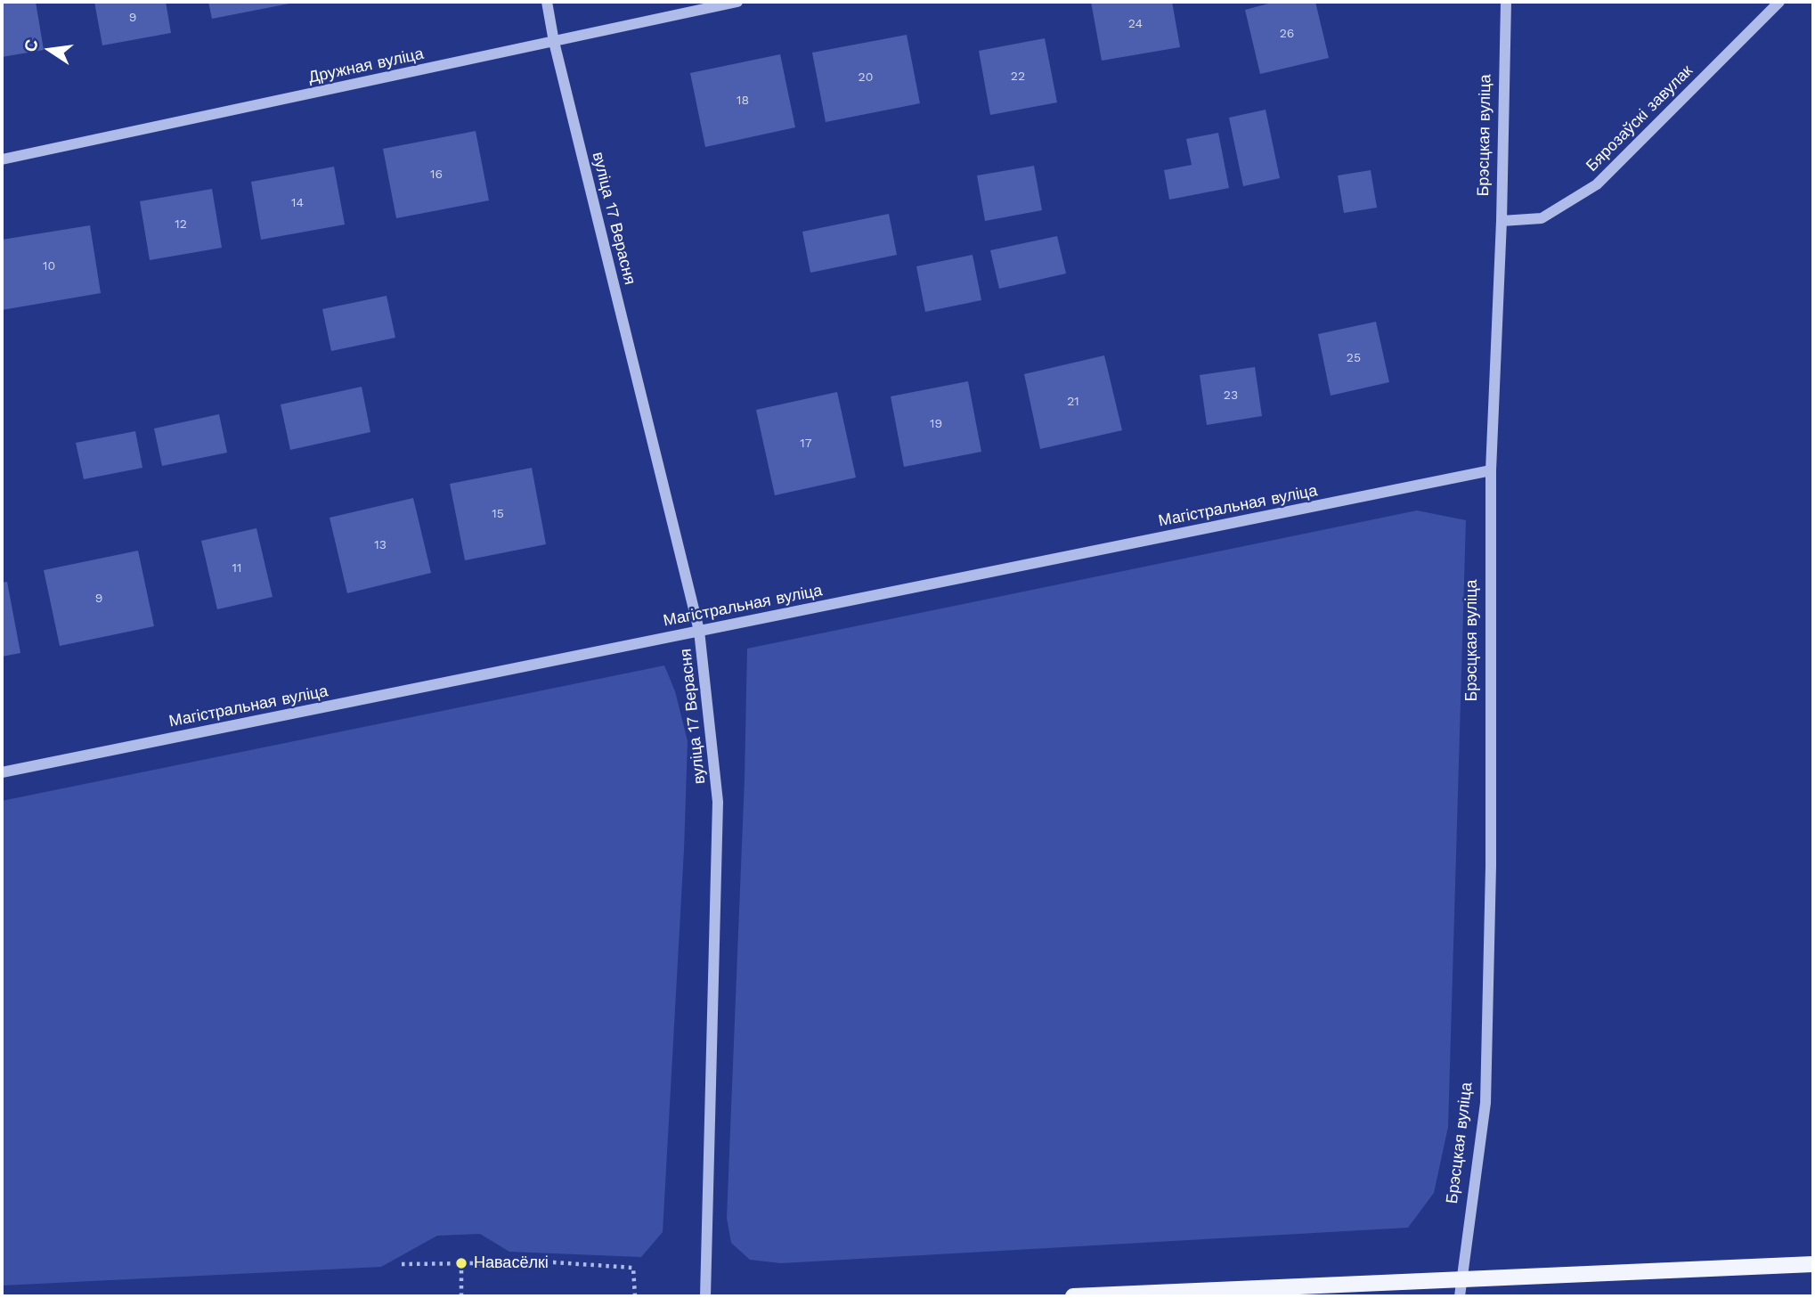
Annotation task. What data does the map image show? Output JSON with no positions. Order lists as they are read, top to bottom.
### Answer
{
  "streets": {
    "street": [
      "Дружная вуліца",
      "Бярозаўскі завулак",
      "Брэсцкая вуліца",
      "вуліца 17 Верасня",
      "Магістральная вуліца"
    ]
  },
  "crossings": [
    ["Дружная вуліца", "вуліца 17 Верасня"],
    ["Бярозаўскі завулак", "Брэсцкая вуліца"],
    ["Брэсцкая вуліца", "Магістральная вуліца"],
    ["вуліца 17 Верасня", "Магістральная вуліца"]
  ],
  "places": ["Навасёлкі"],
  "house_numbers": [
    "9",
    "24",
    "26",
    "22",
    "20",
    "18",
    "16",
    "14",
    "12",
    "10",
    "25",
    "23",
    "21",
    "19",
    "17",
    "15",
    "13",
    "11",
    "9"
  ],
  "north": "left"
}
